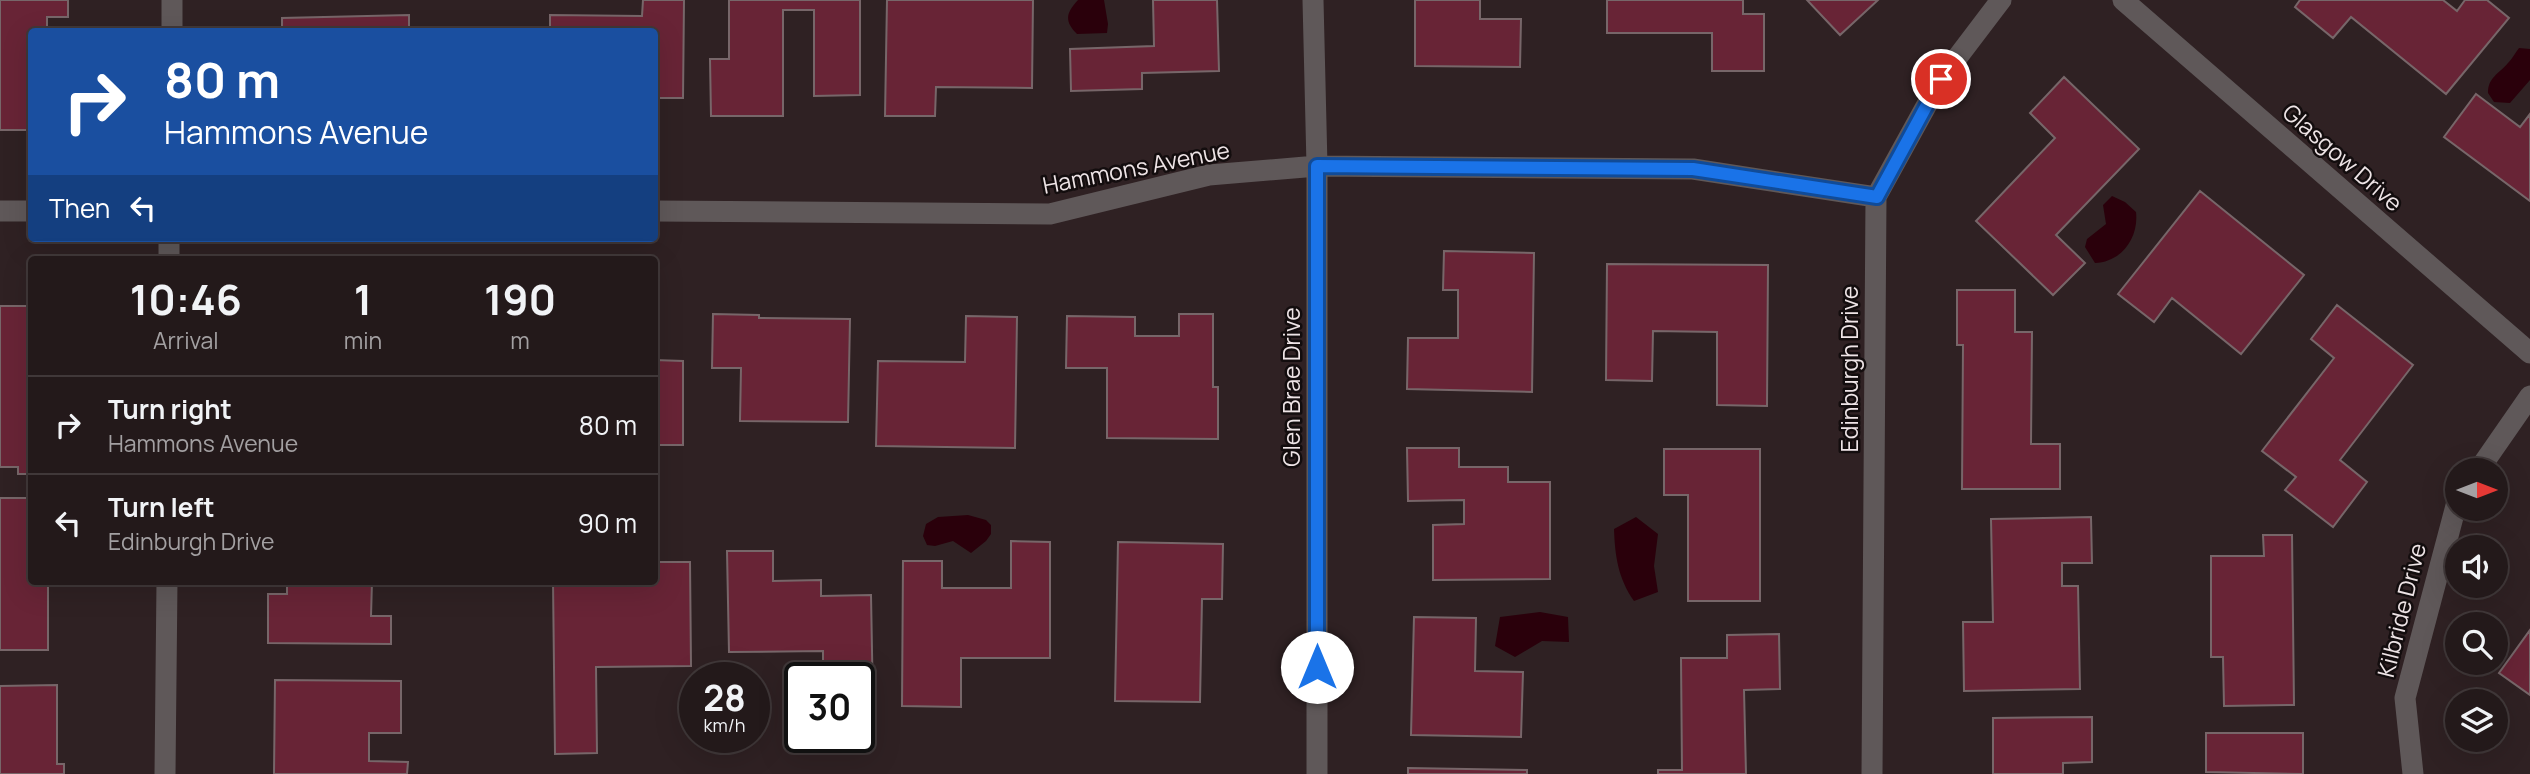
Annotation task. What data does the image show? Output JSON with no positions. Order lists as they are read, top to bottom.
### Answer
{
  "streets": {
    "street": [
      "Glasgow Drive",
      "Hammons Avenue",
      "Edinburgh Drive",
      "Glen Brae Drive",
      "Kilbride Drive"
    ]
  },
  "crossings": [
    ["Hammons Avenue", "Edinburgh Drive"],
    ["Hammons Avenue", "Glen Brae Drive"]
  ],
  "north": "right",
  "page": {
    "turn": ["80 m", "Hammons Avenue"],
    "then": "Then",
    "eta": [
      "10:46",
      "Arrival",
      "1",
      "min",
      "190",
      "m"
    ],
    "list": [
      {
        "name": "Turn right",
        "note": "Hammons Avenue",
        "value": "80 m"
      },
      {
        "name": "Turn left",
        "note": "Edinburgh Drive",
        "value": "90 m"
      }
    ],
    "speed": "28 km/h",
    "limit": "30"
  }
}
